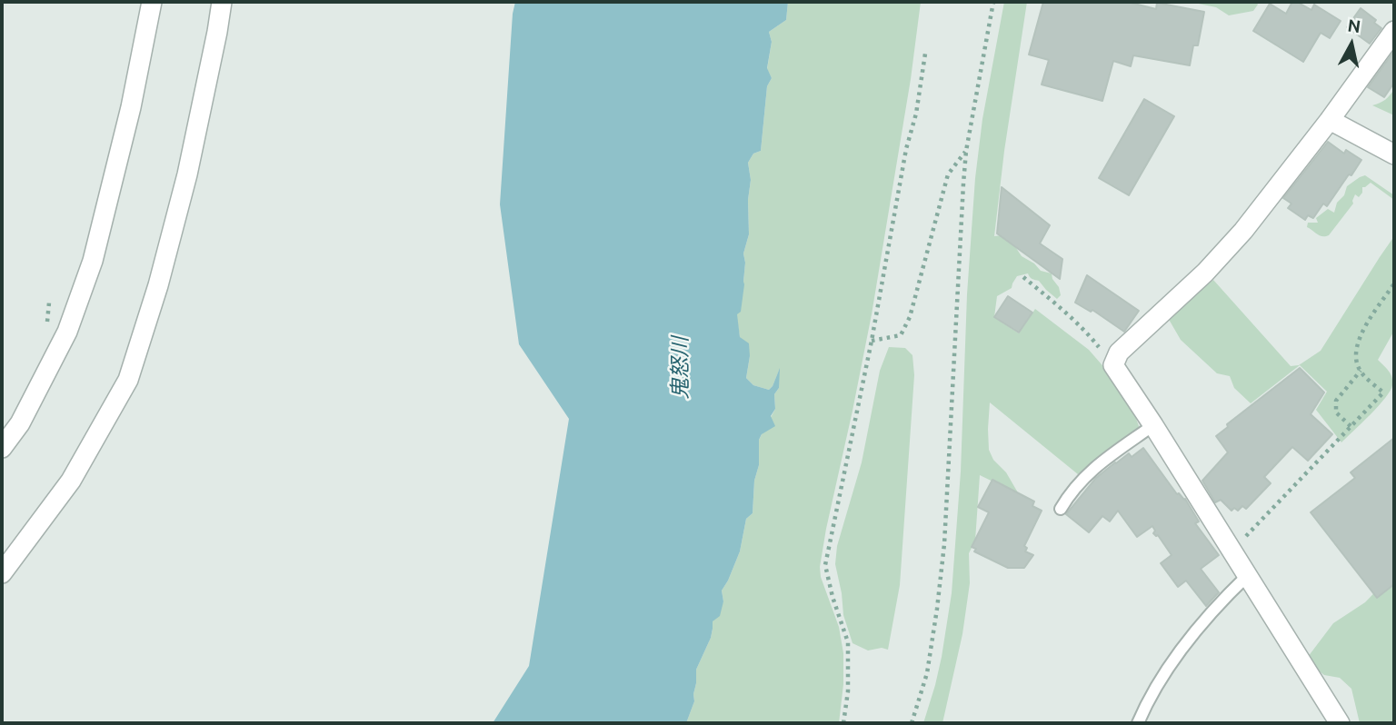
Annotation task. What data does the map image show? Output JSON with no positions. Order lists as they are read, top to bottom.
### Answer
{
  "water": ["鬼怒川"],
  "north": "top"
}
